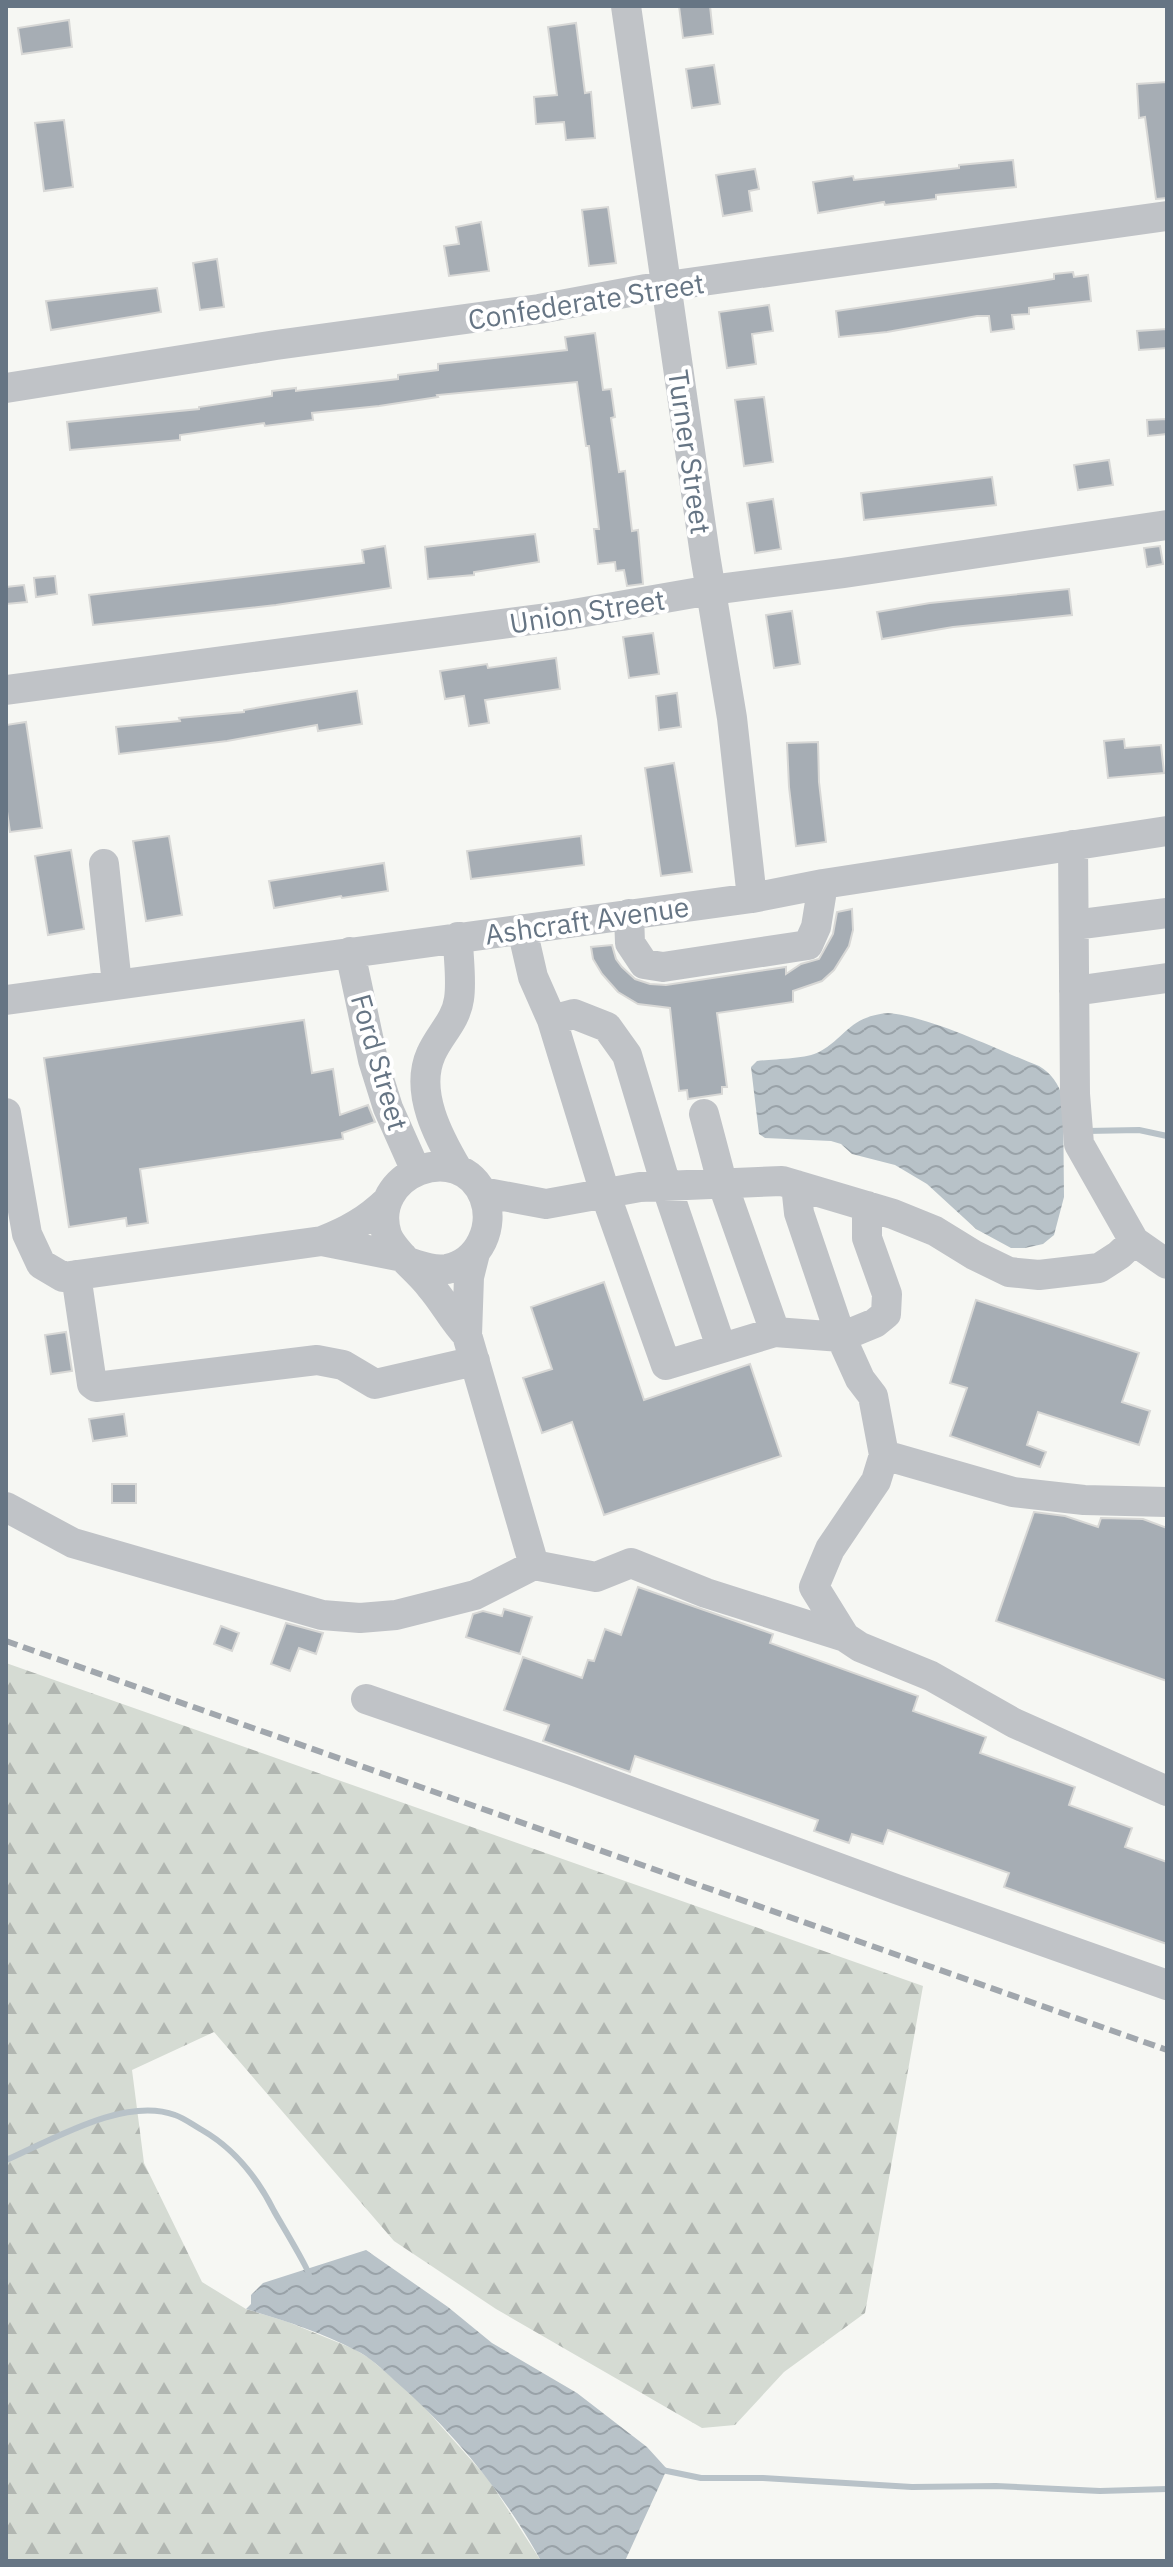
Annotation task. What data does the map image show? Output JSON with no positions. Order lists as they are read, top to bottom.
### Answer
{
  "streets": {
    "street": [
      "Confederate Street",
      "Turner Street",
      "Union Street",
      "Ashcraft Avenue",
      "Ford Street"
    ]
  },
  "crossings": [
    ["Confederate Street", "Turner Street"],
    ["Turner Street", "Union Street"],
    ["Turner Street", "Ashcraft Avenue"],
    ["Ashcraft Avenue", "Ford Street"]
  ]
}
